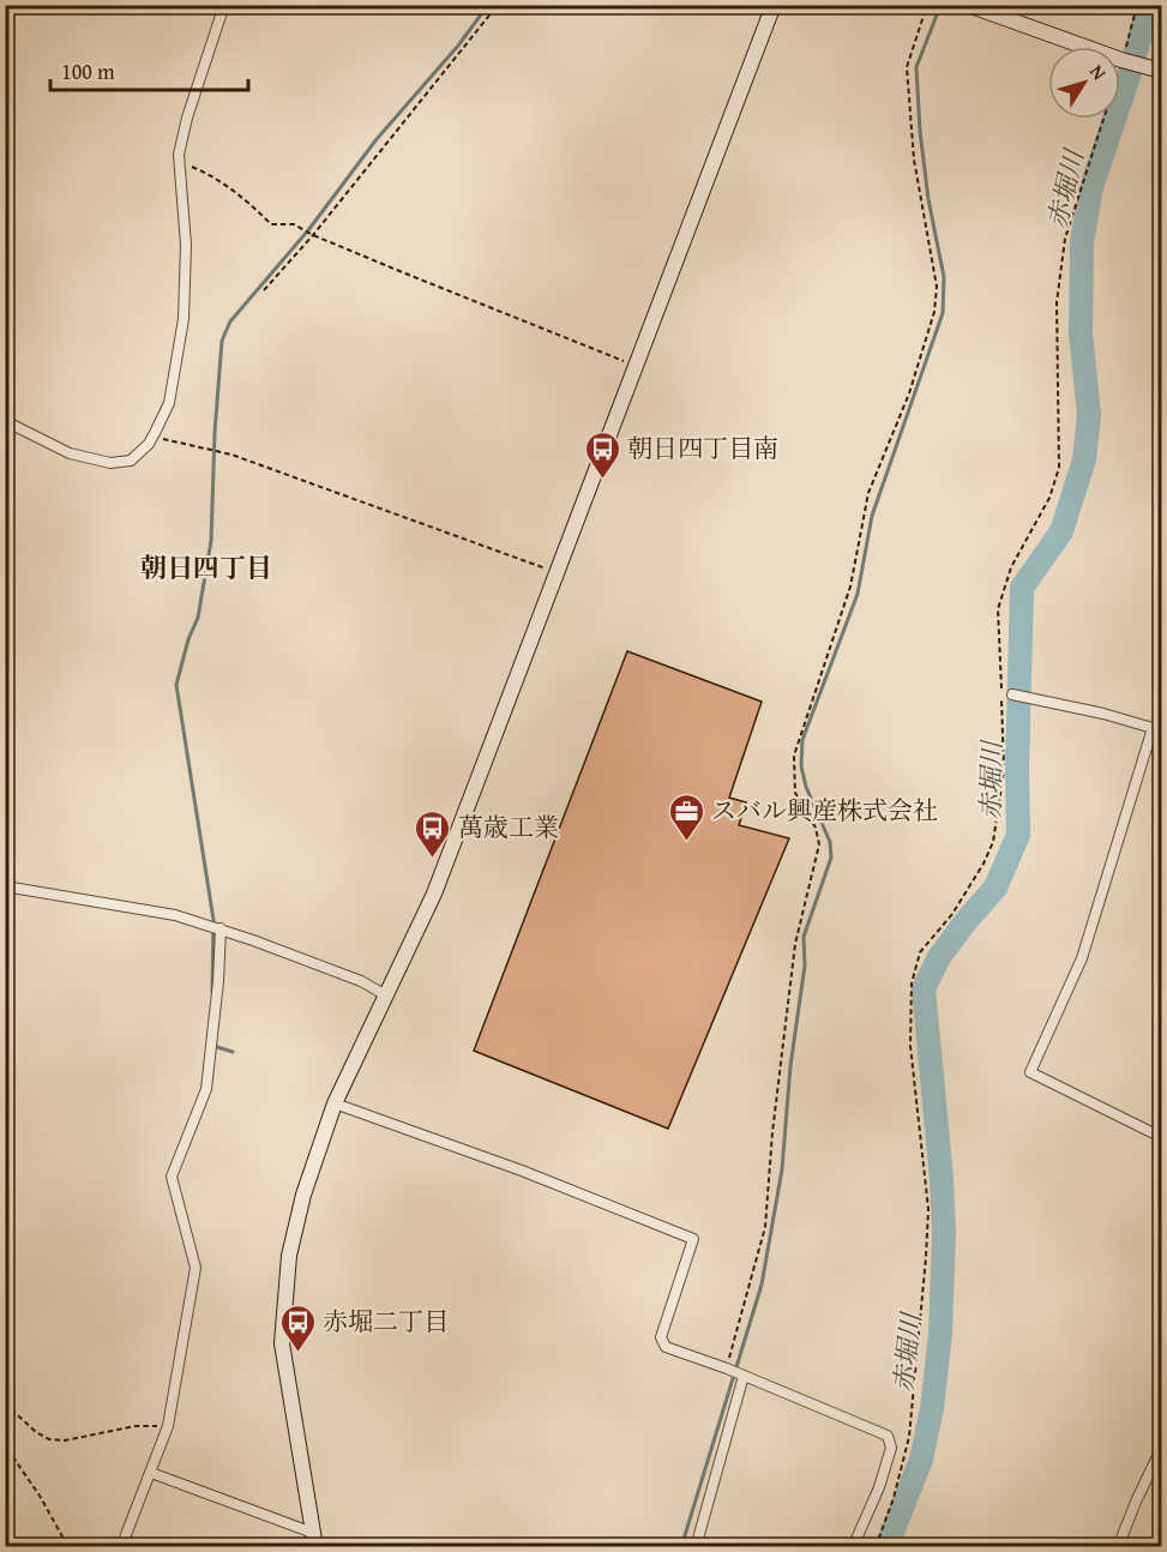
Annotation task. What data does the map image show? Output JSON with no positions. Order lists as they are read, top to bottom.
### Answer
{
  "districts": ["朝日四丁目"],
  "water": ["赤堀川"],
  "places": {
    "bus stop": ["朝日四丁目南", "萬歳工業", "赤堀二丁目"],
    "office": ["スバル興産株式会社"]
  },
  "scale_bar": "100 m",
  "north": "top right"
}
